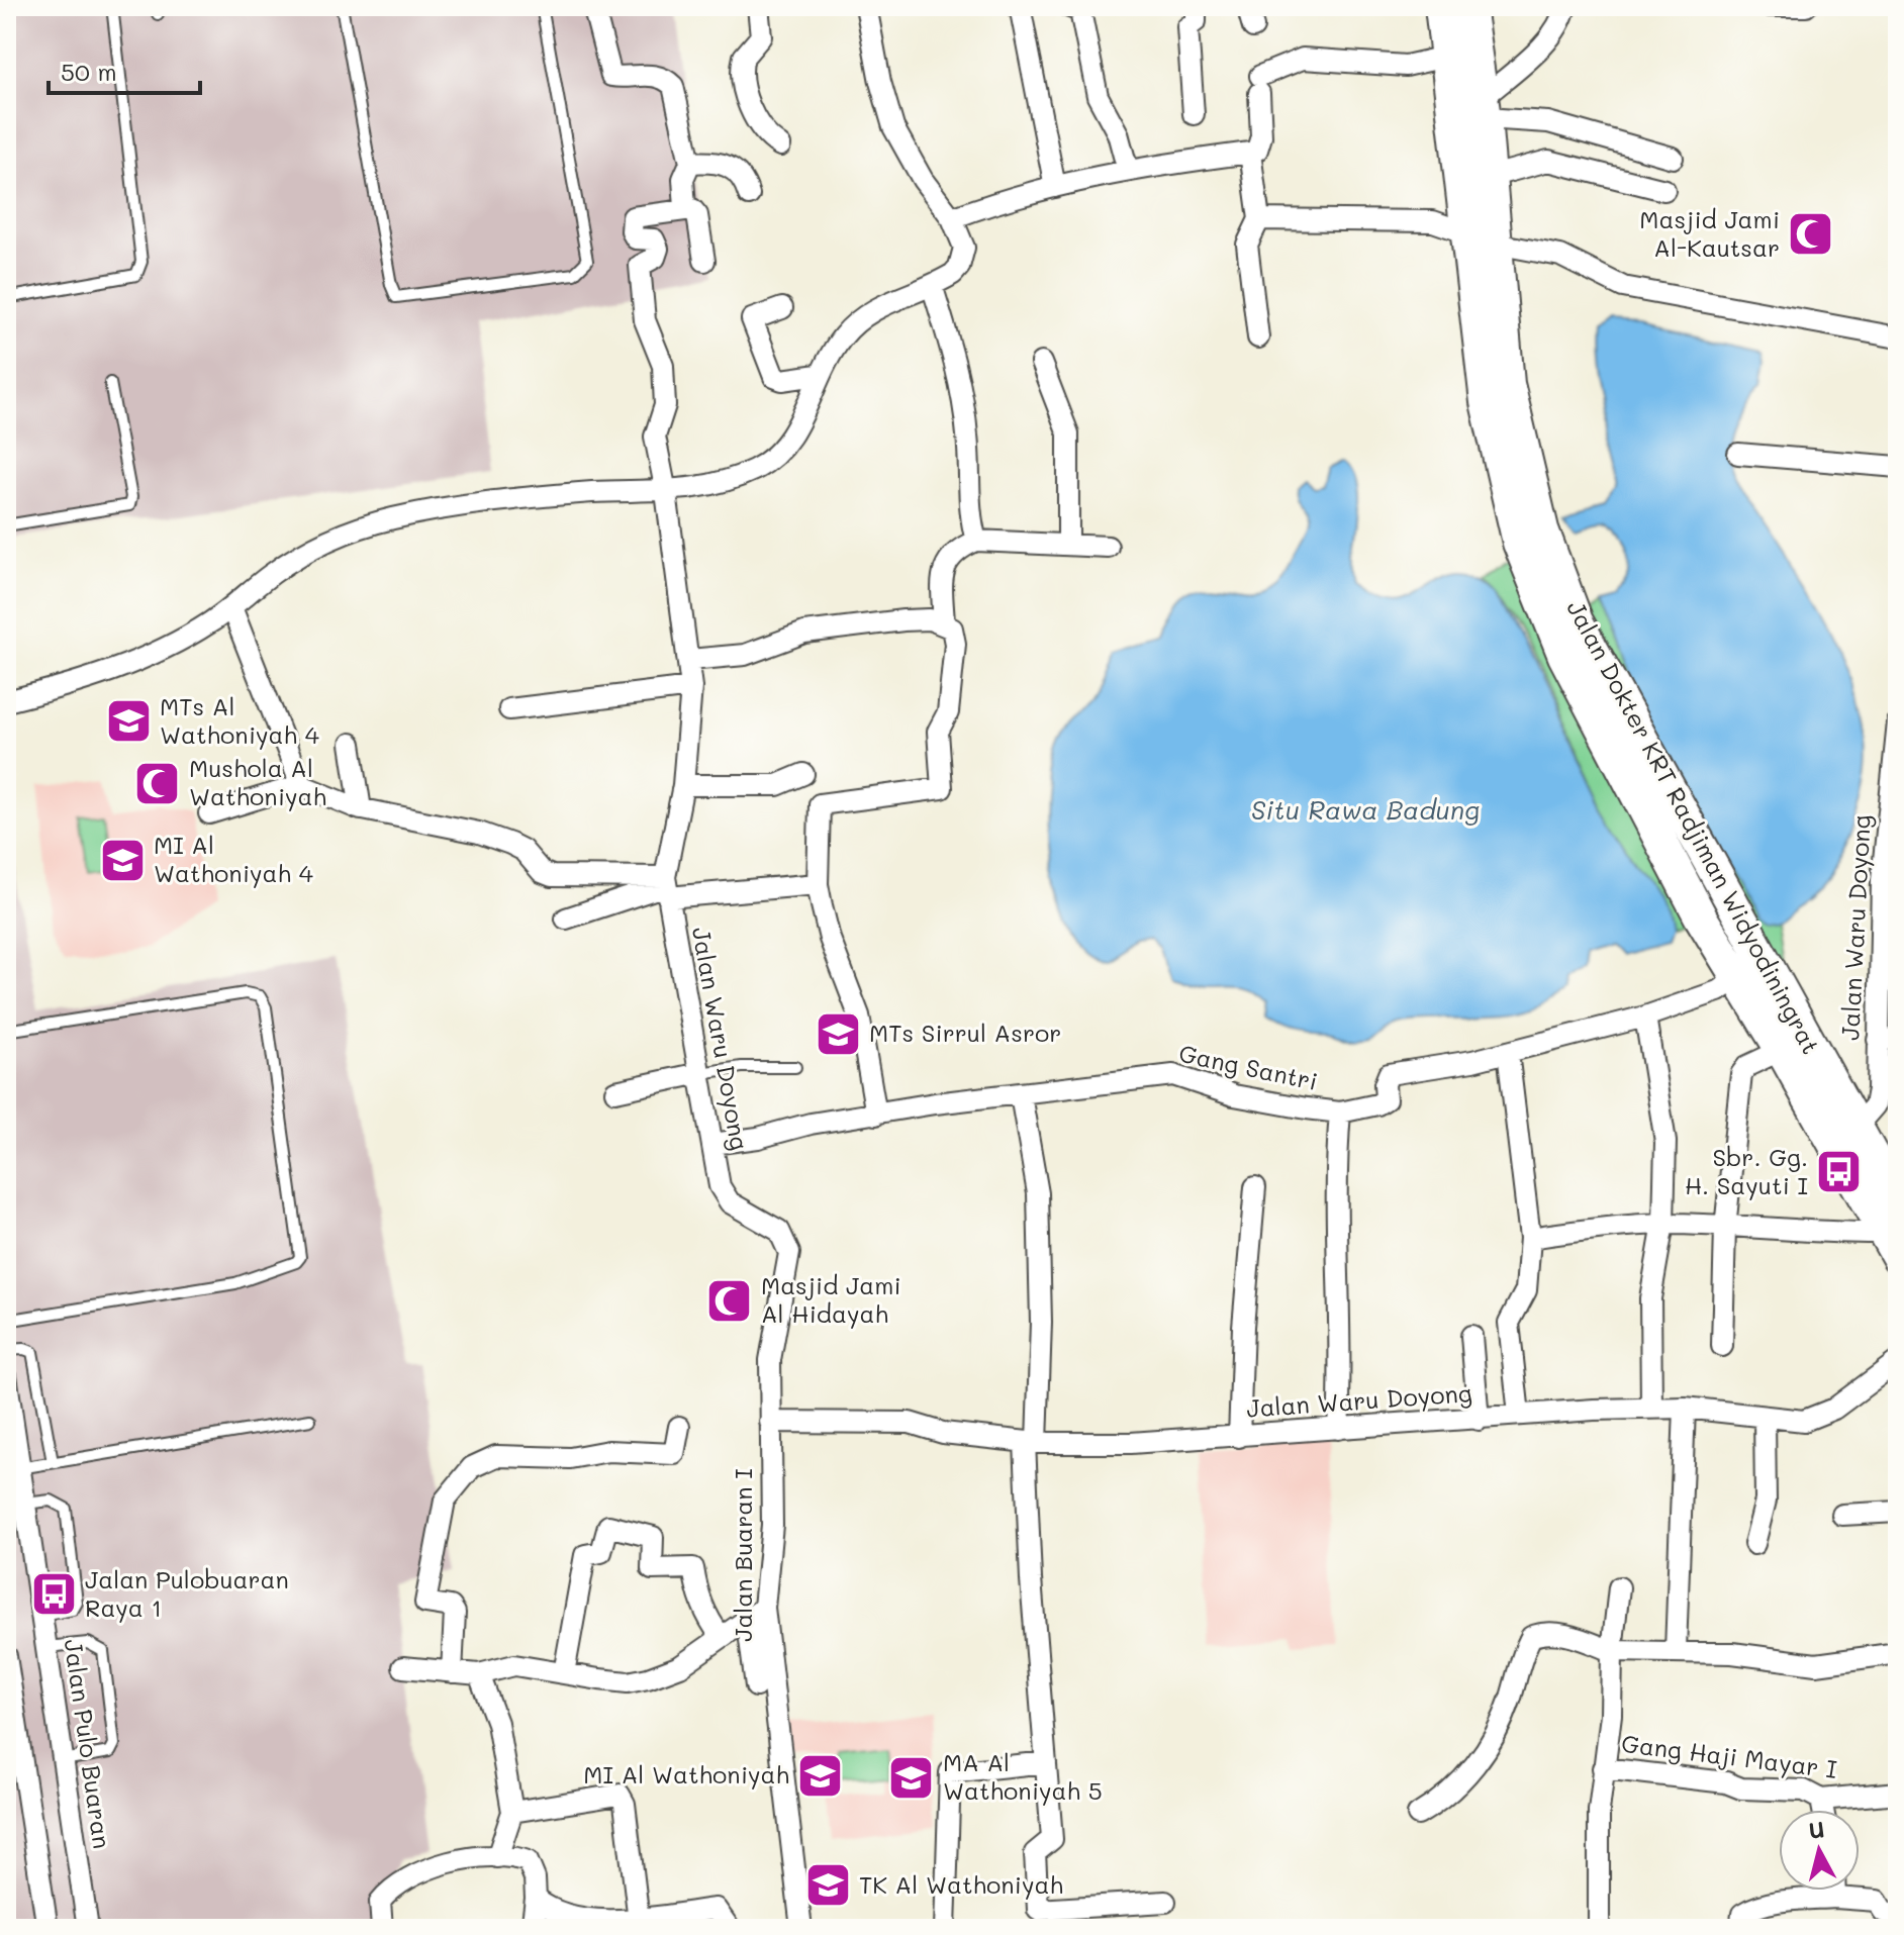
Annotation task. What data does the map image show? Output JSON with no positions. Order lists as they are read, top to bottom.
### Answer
{
  "streets": {
    "main road": ["Jalan Dokter KRT Radjiman Widyodiningrat"],
    "street": [
      "Jalan Waru Doyong",
      "Gang Santri",
      "Jalan Buaran I",
      "Jalan Pulo Buaran",
      "Gang Haji Mayar I"
    ]
  },
  "crossings": [
    ["Jalan Dokter KRT Radjiman Widyodiningrat", "Jalan Waru Doyong"],
    ["Jalan Waru Doyong", "Gang Santri"],
    ["Jalan Waru Doyong", "Jalan Buaran I"]
  ],
  "water": ["Situ Rawa Badung"],
  "places": {
    "mosque": ["Masjid Jami Al-Kautsar", "Mushola Al Wathoniyah", "Masjid Jami Al Hidayah"],
    "school or university": [
      "MTs Al Wathoniyah 4",
      "MI Al Wathoniyah 4",
      "MTs Sirrul Asror",
      "MI Al Wathoniyah",
      "MA Al Wathoniyah 5",
      "TK Al Wathoniyah"
    ],
    "bus stop": ["Sbr. Gg. H. Sayuti I", "Jalan Pulobuaran Raya 1"]
  },
  "scale_bar": "50 m",
  "north": "top"
}
